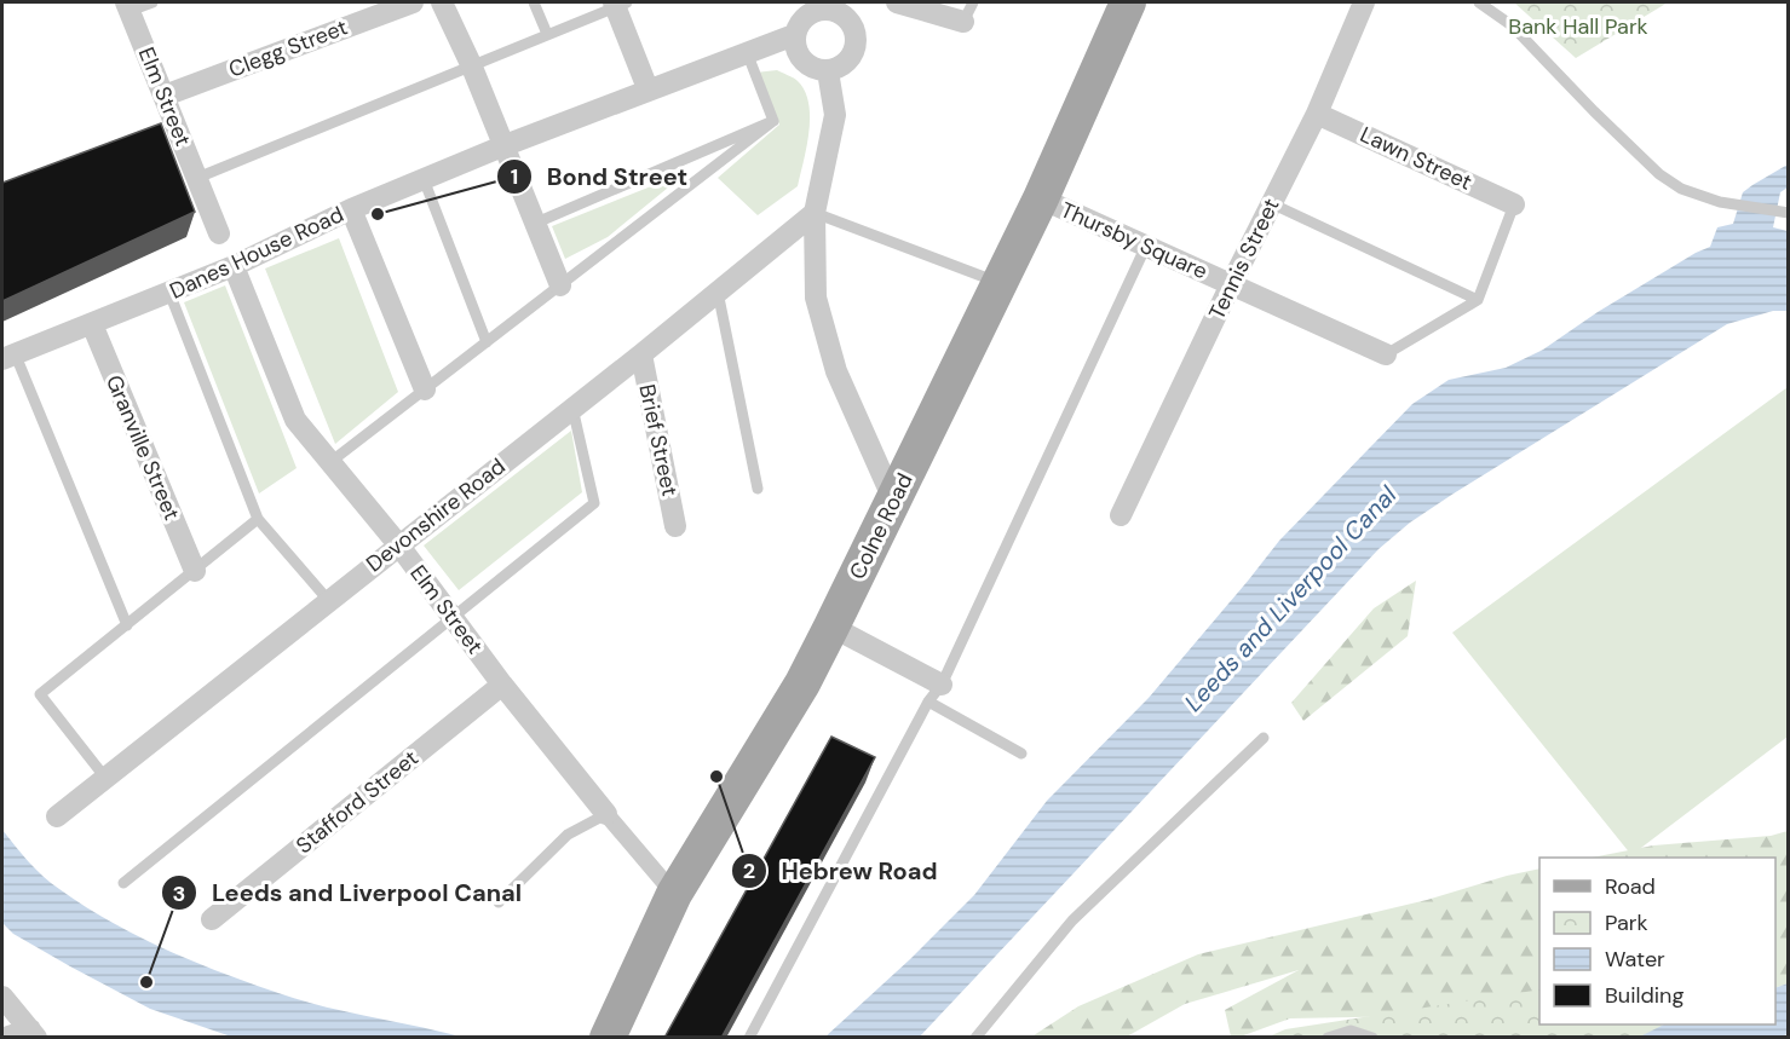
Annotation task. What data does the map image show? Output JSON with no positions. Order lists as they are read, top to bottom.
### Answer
{
  "streets": {
    "main road": ["Colne Road"],
    "street": [
      "Clegg Street",
      "Elm Street",
      "Lawn Street",
      "Thursby Square",
      "Danes House Road",
      "Tennis Street",
      "Brief Street",
      "Granville Street",
      "Devonshire Road",
      "Stafford Street"
    ]
  },
  "crossings": [
    ["Clegg Street", "Elm Street"],
    ["Elm Street", "Danes House Road"],
    ["Elm Street", "Devonshire Road"],
    ["Elm Street", "Colne Road"],
    ["Elm Street", "Stafford Street"],
    ["Lawn Street", "Tennis Street"],
    ["Thursby Square", "Tennis Street"],
    ["Thursby Square", "Colne Road"],
    ["Danes House Road", "Granville Street"],
    ["Brief Street", "Devonshire Road"]
  ],
  "water": ["Leeds and Liverpool Canal"],
  "parks": ["Bank Hall Park"],
  "places": ["Bond Street", "Hebrew Road", "Leeds and Liverpool Canal"],
  "legend": [
    "Road",
    "Park",
    "Water",
    "Building"
  ]
}
